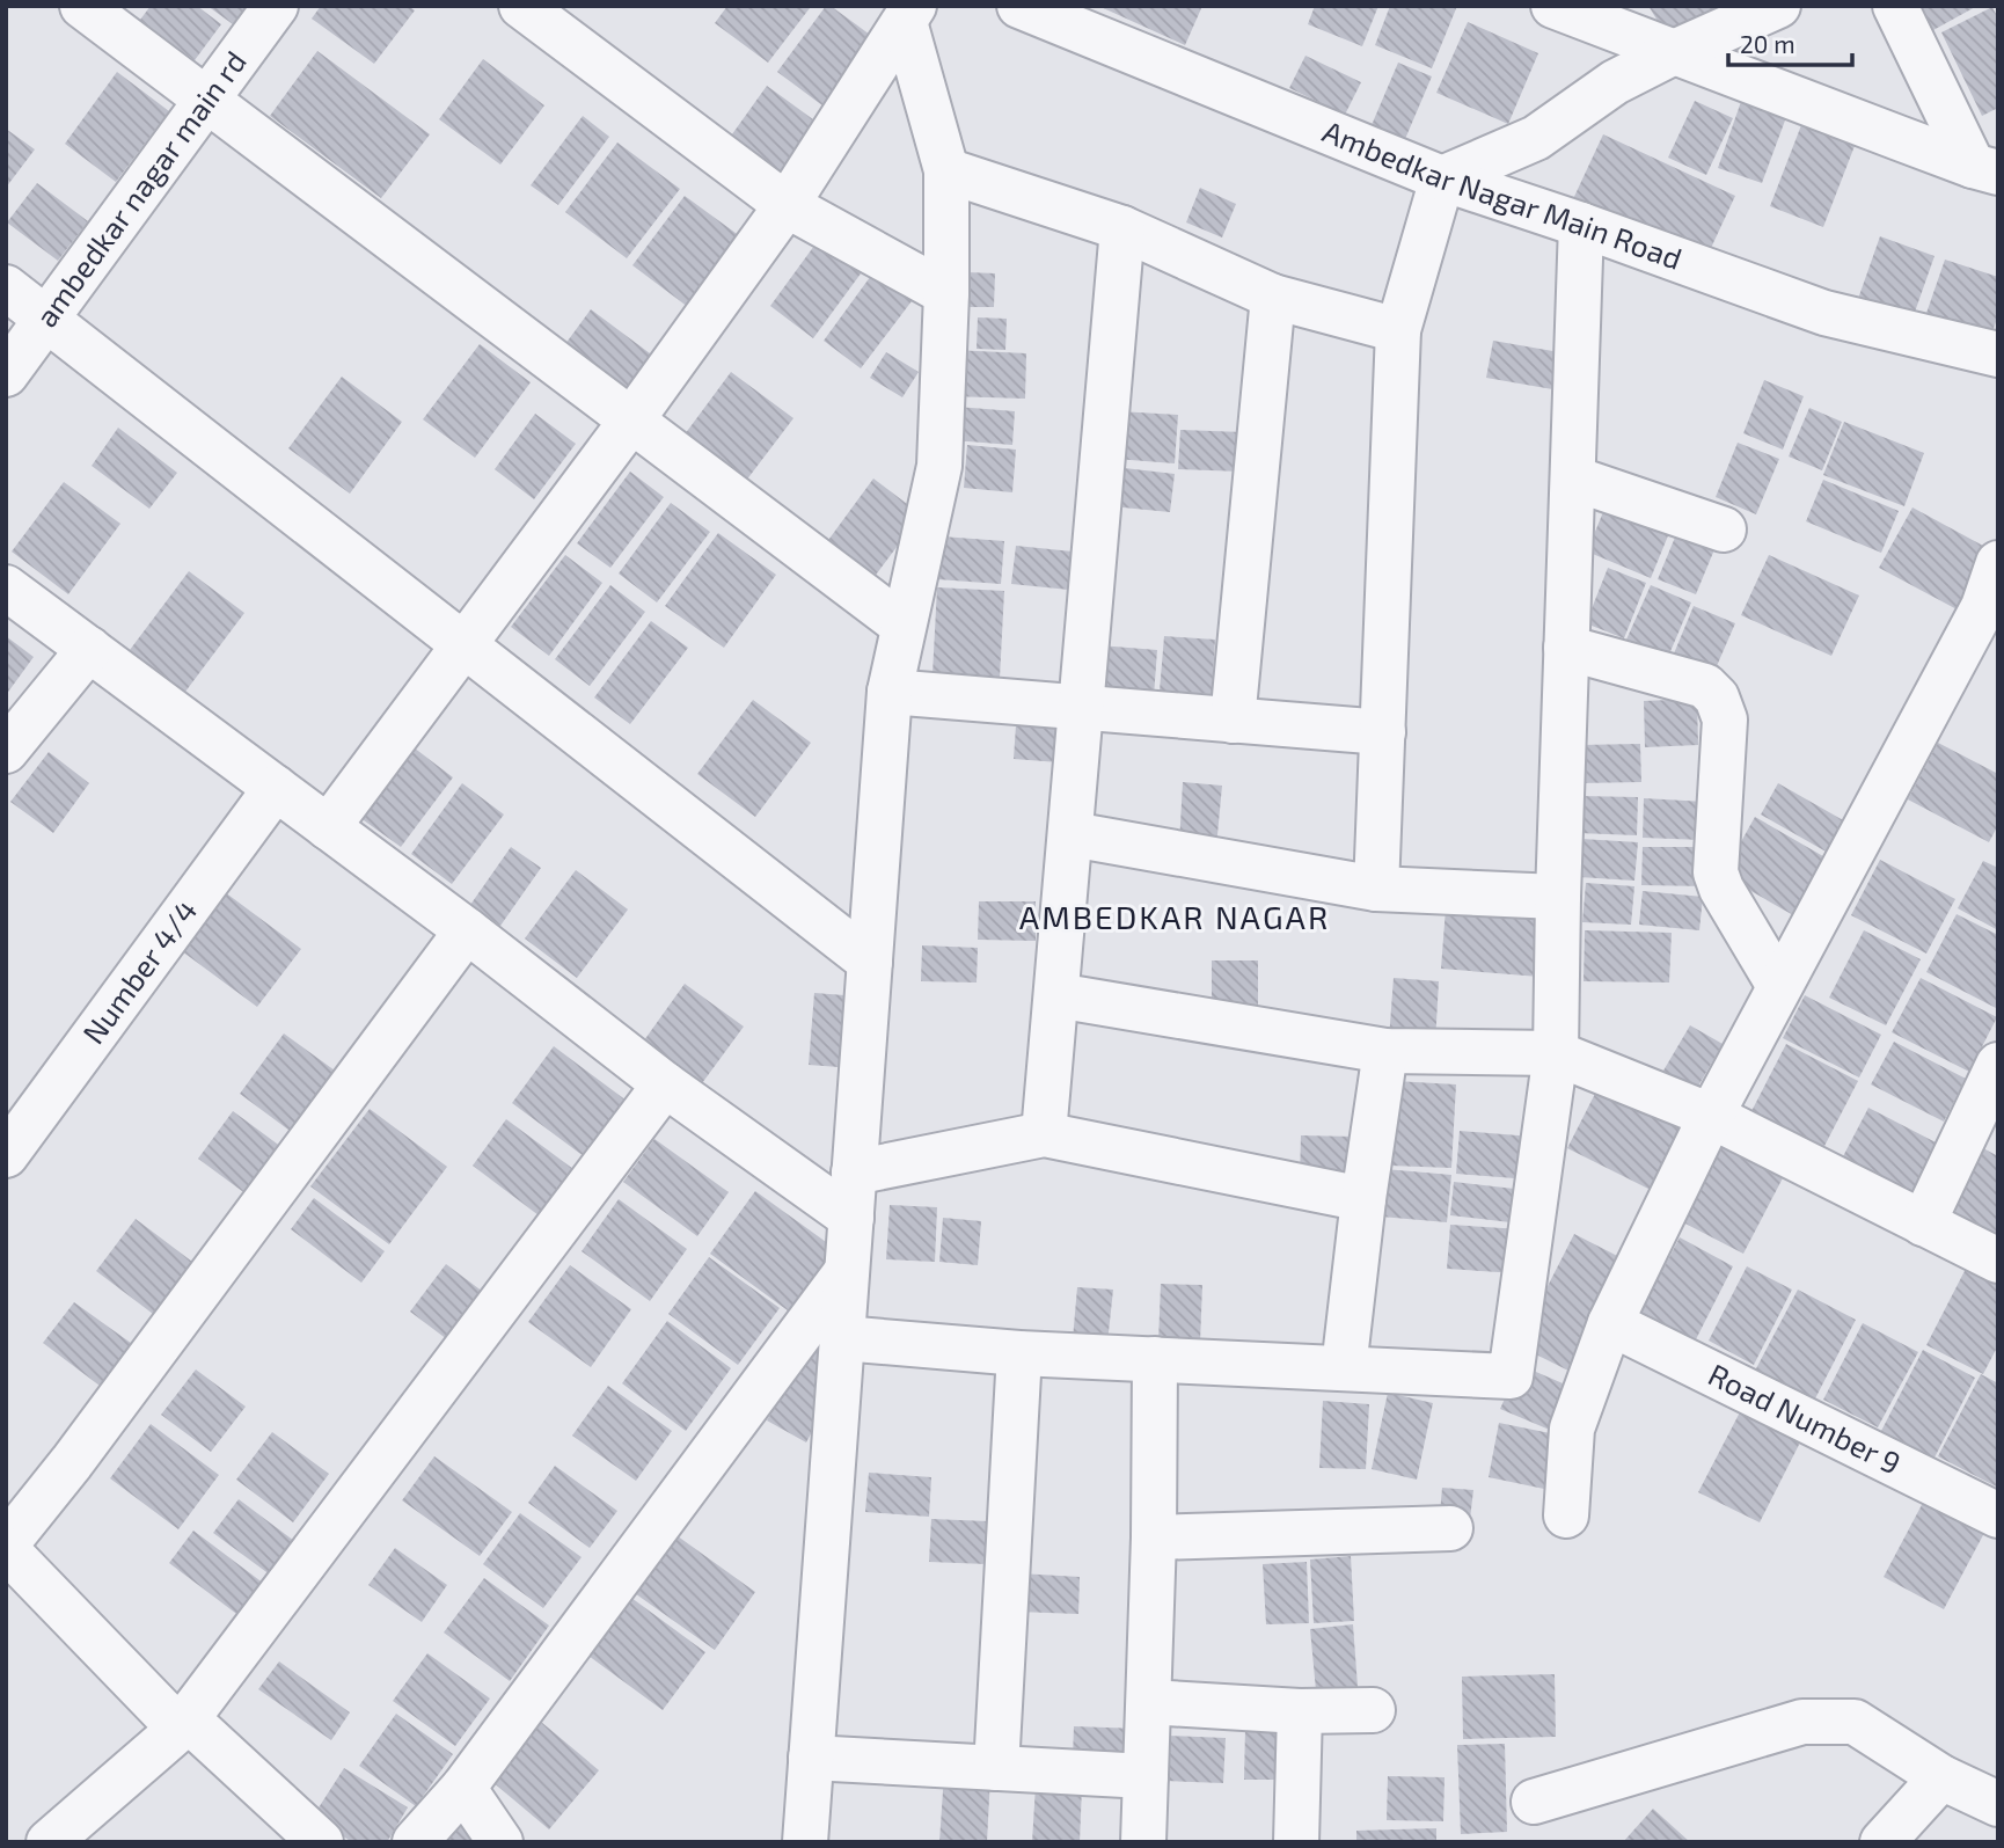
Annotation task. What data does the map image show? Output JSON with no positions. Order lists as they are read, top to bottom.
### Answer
{
  "streets": {
    "street": [
      "ambedkar nagar main rd",
      "Ambedkar Nagar Main Road",
      "Number 4/4",
      "Road Number 9"
    ]
  },
  "districts": ["AMBEDKAR NAGAR"],
  "scale_bar": "20 m"
}
